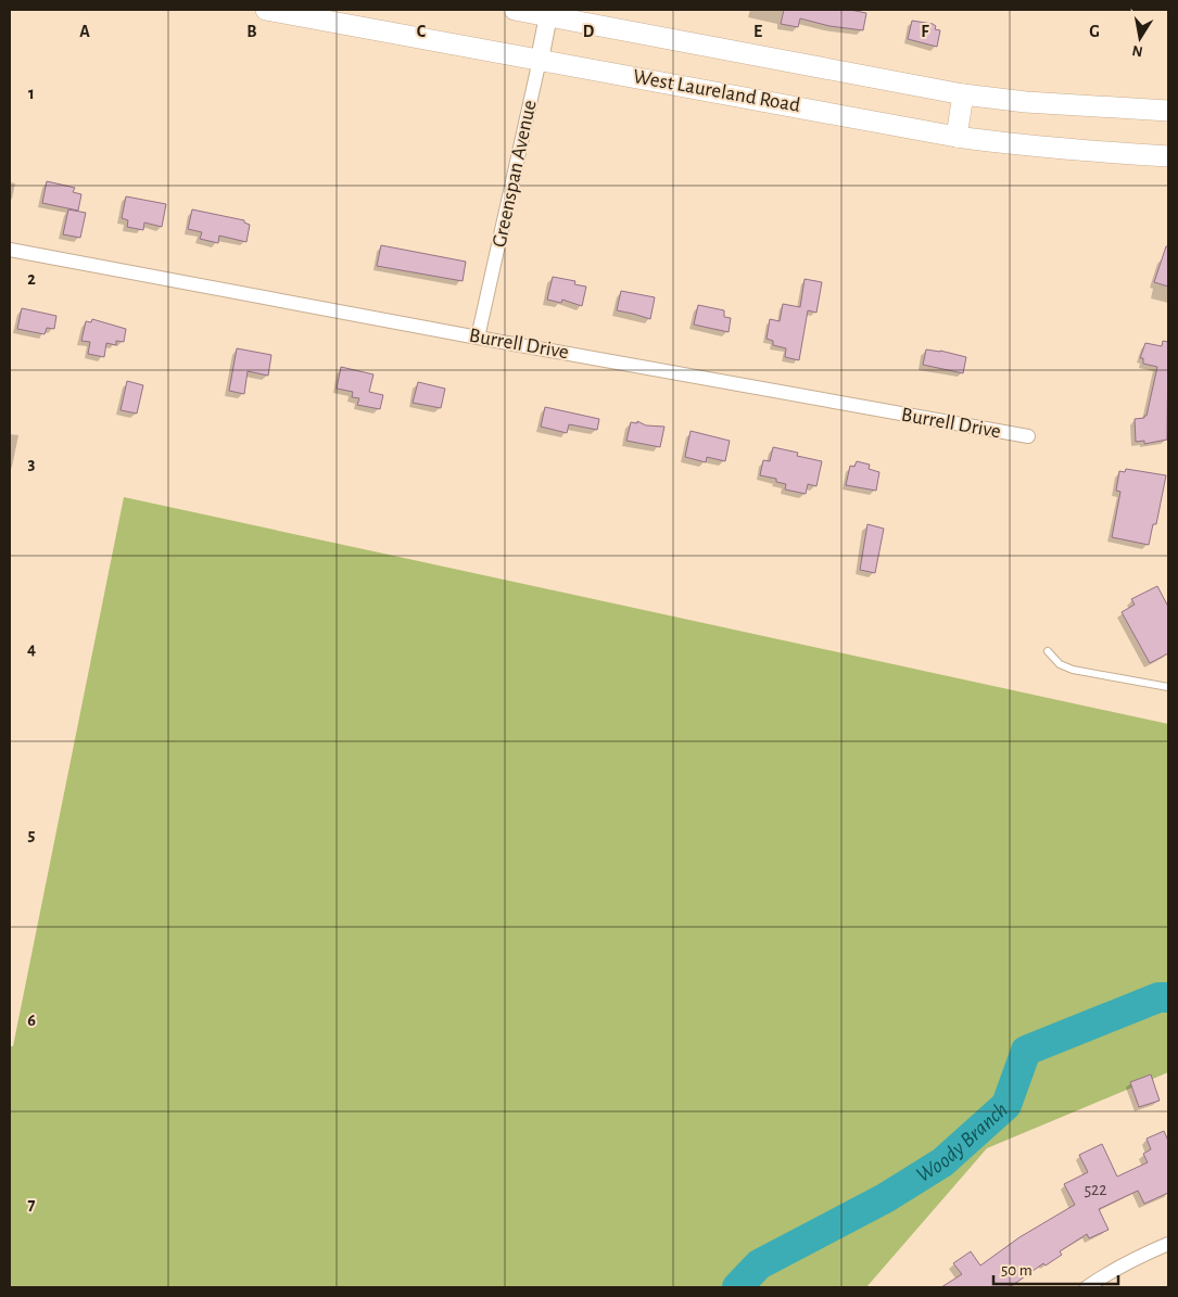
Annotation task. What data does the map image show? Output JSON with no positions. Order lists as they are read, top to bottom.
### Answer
{
  "streets": {
    "main road": ["West Laureland Road"],
    "street": ["Greenspan Avenue", "Burrell Drive"]
  },
  "crossings": [
    ["West Laureland Road", "Greenspan Avenue"],
    ["Greenspan Avenue", "Burrell Drive"]
  ],
  "water": ["Woody Branch"],
  "house_numbers": ["522"],
  "scale_bar": "50 m",
  "north": "bottom",
  "grid": {
    "columns": [
      "A",
      "B",
      "C",
      "D",
      "E",
      "F",
      "G"
    ],
    "rows": [
      "1",
      "2",
      "3",
      "4",
      "5",
      "6",
      "7"
    ]
  }
}
